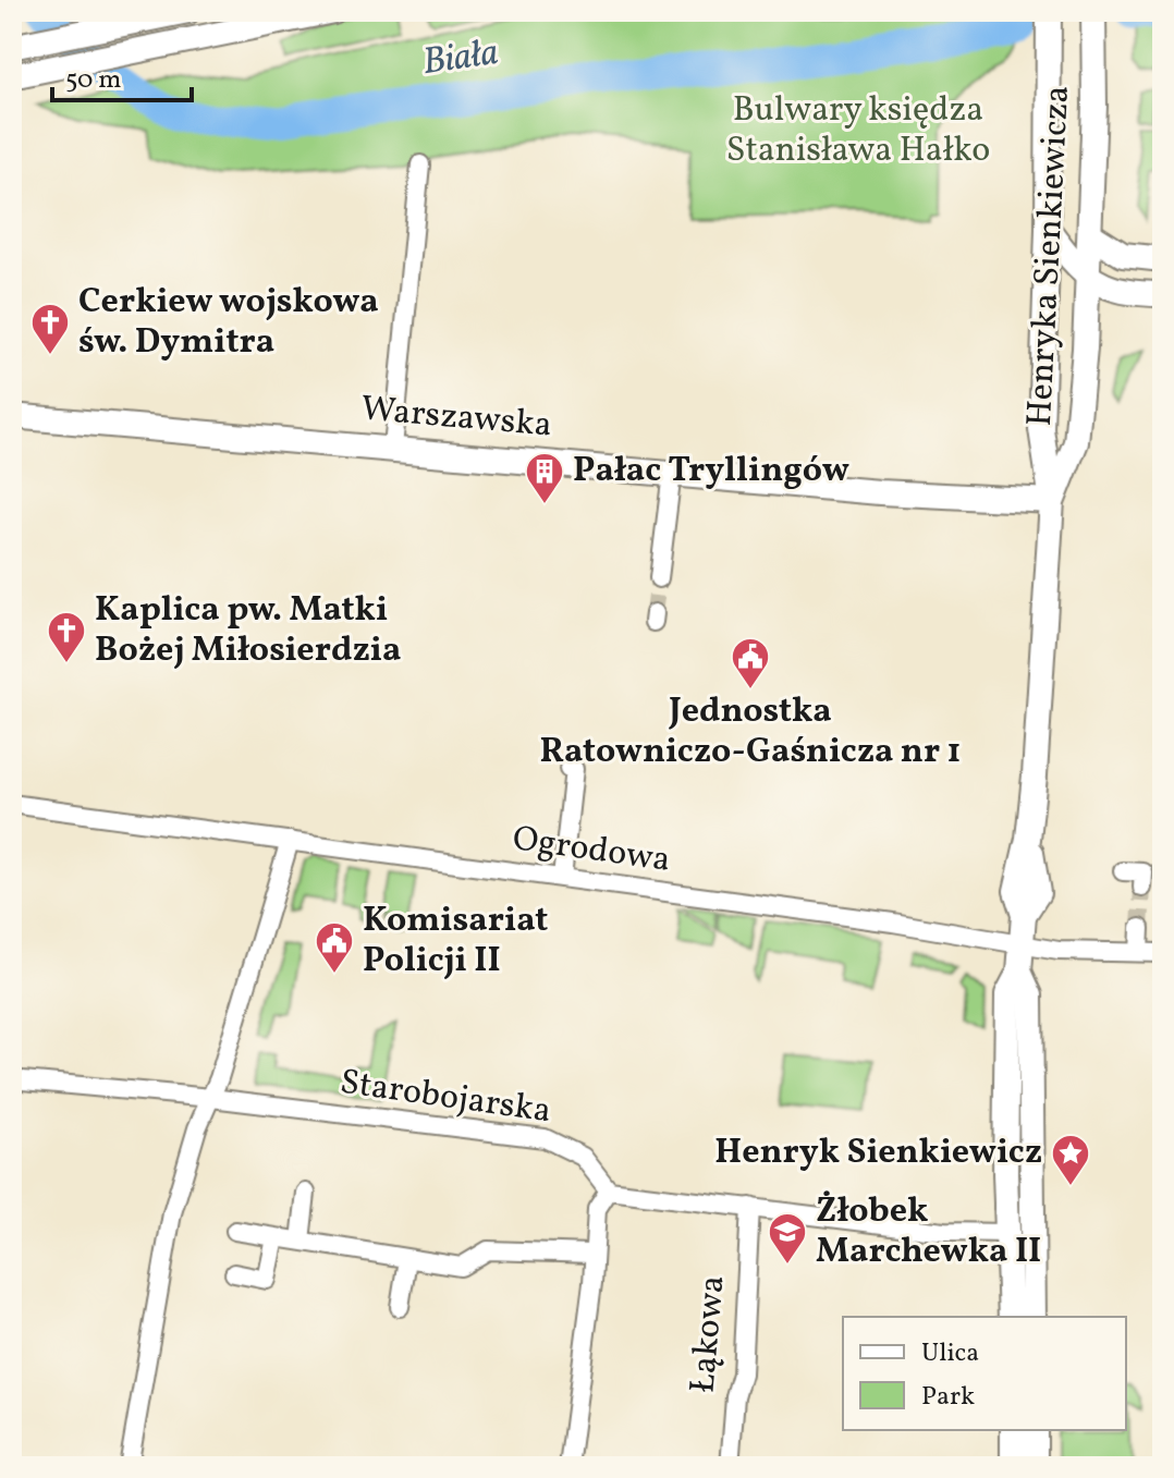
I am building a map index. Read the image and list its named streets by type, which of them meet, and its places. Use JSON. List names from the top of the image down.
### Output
{
  "streets": {
    "main road": ["Henryka Sienkiewicza", "Warszawska"],
    "street": ["Ogrodowa", "Starobojarska", "Łąkowa"]
  },
  "crossings": [
    ["Henryka Sienkiewicza", "Warszawska"],
    ["Henryka Sienkiewicza", "Ogrodowa"]
  ],
  "water": ["Biała"],
  "parks": ["Bulwary księdza Stanisława Hałko"],
  "places": {
    "church": ["Cerkiew wojskowa św. Dymitra", "Kaplica pw. Matki Bożej Miłosierdzia"],
    "building": ["Pałac Tryllingów"],
    "public building": ["Jednostka Ratowniczo-Gaśnicza nr 1", "Komisariat Policji II"],
    "place": ["Henryk Sienkiewicz"],
    "school or university": ["Żłobek Marchewka II"]
  },
  "legend": ["Ulica", "Park"],
  "scale_bar": "50 m"
}
